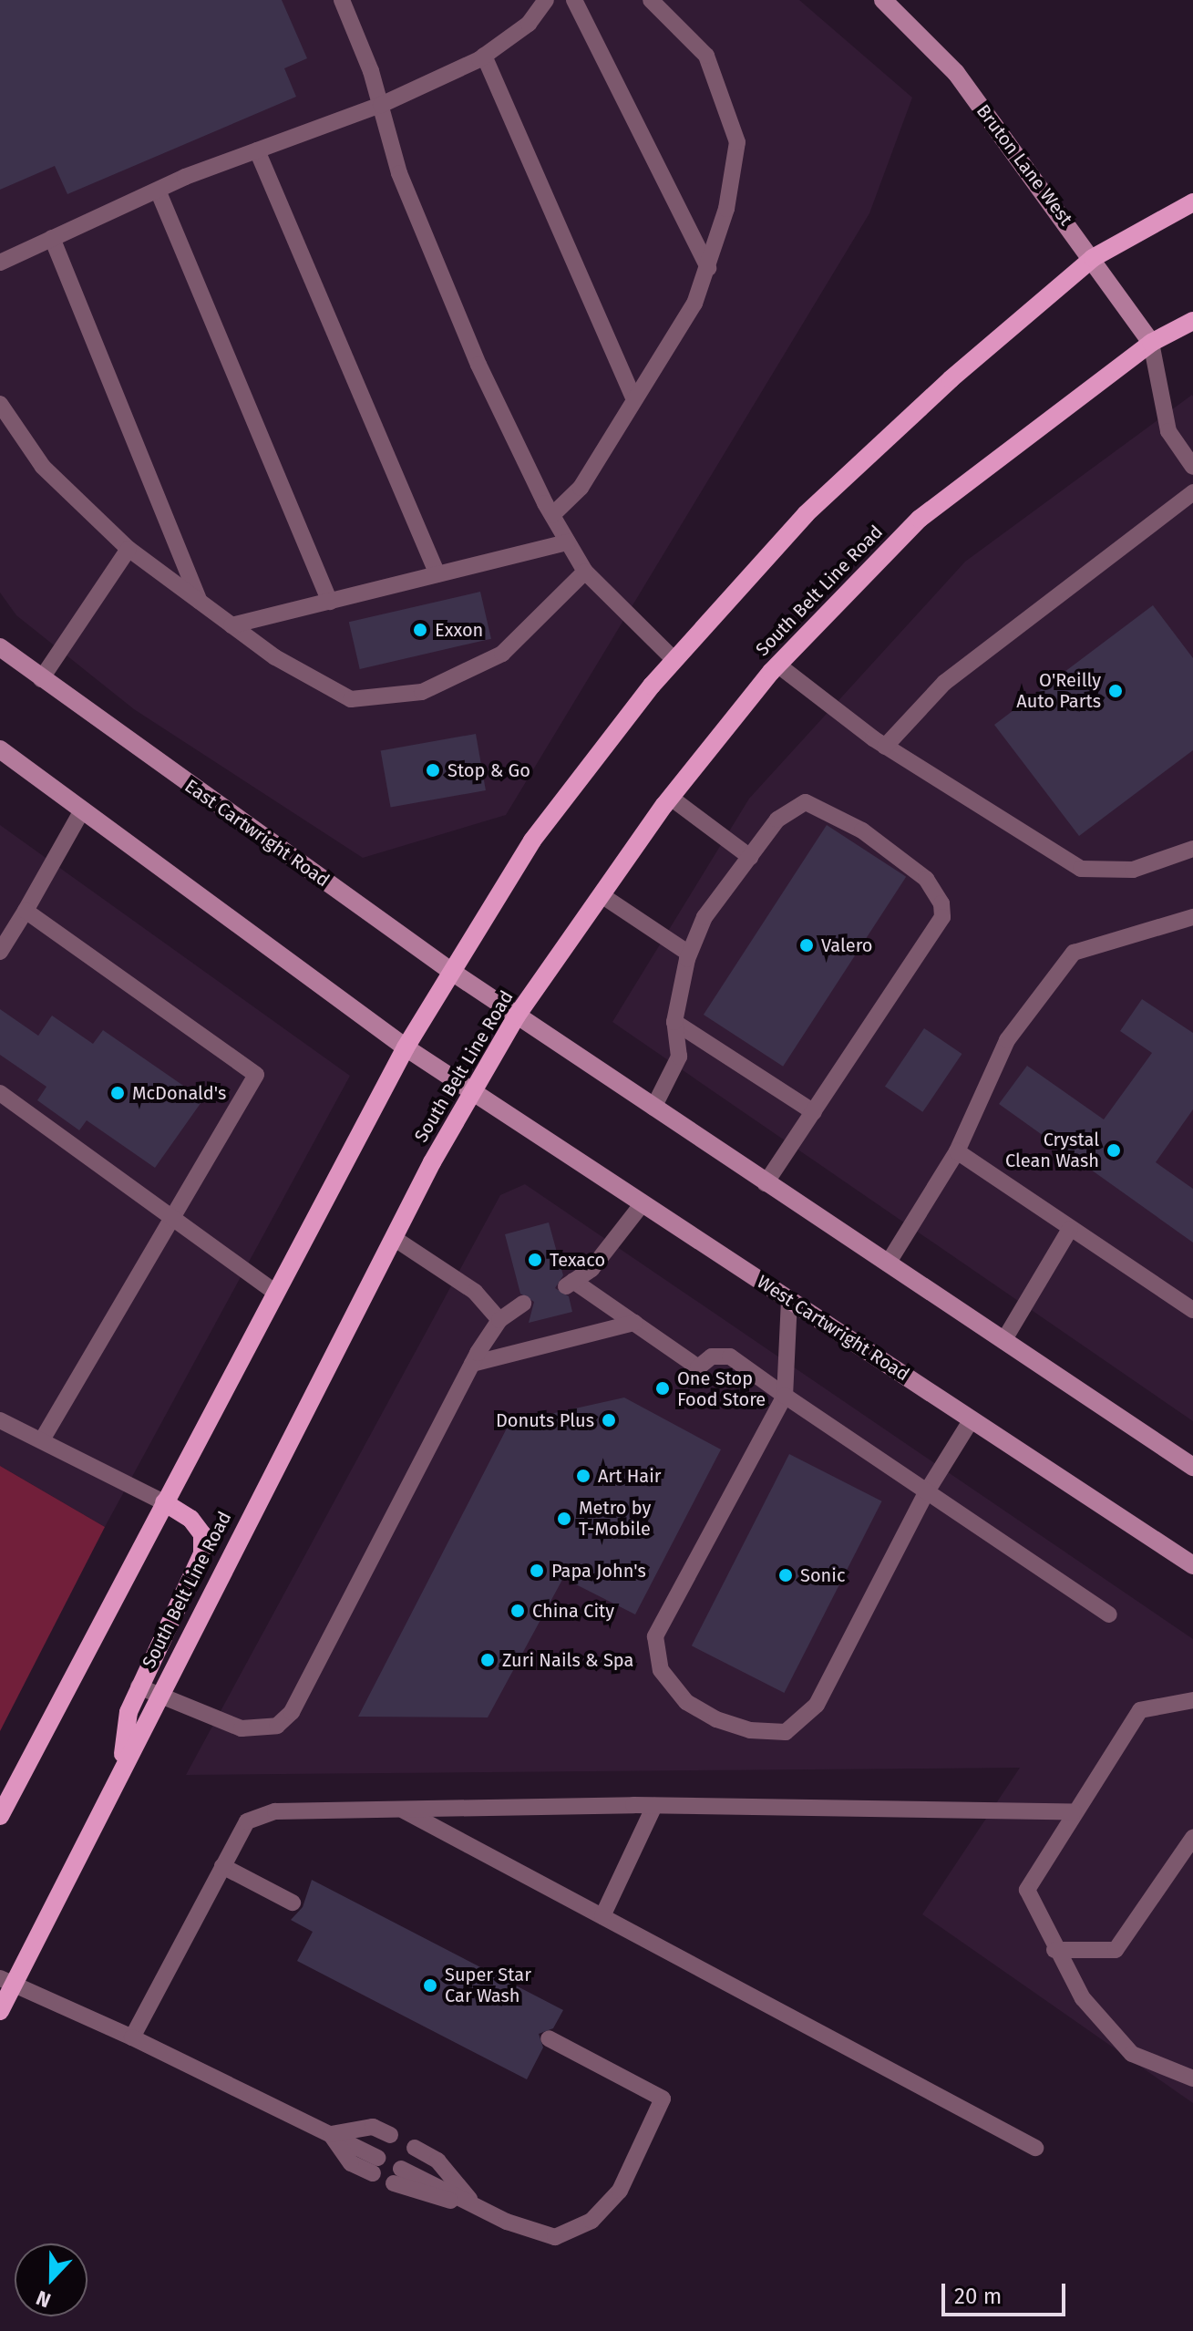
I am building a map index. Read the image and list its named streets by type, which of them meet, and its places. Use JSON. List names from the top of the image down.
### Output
{
  "streets": {
    "main road": [
      "Bruton Lane West",
      "South Belt Line Road",
      "East Cartwright Road",
      "West Cartwright Road"
    ]
  },
  "crossings": [
    ["Bruton Lane West", "South Belt Line Road"],
    ["South Belt Line Road", "East Cartwright Road"],
    ["South Belt Line Road", "West Cartwright Road"]
  ],
  "places": [
    "Exxon",
    "O'Reilly Auto Parts",
    "Stop & Go",
    "Valero",
    "McDonald's",
    "Crystal Clean Wash",
    "Texaco",
    "One Stop Food Store",
    "Donuts Plus",
    "Art Hair",
    "Metro by T-Mobile",
    "Papa John's",
    "Sonic",
    "China City",
    "Zuri Nails & Spa",
    "Super Star Car Wash"
  ],
  "scale_bar": "20 m",
  "north": "bottom"
}
